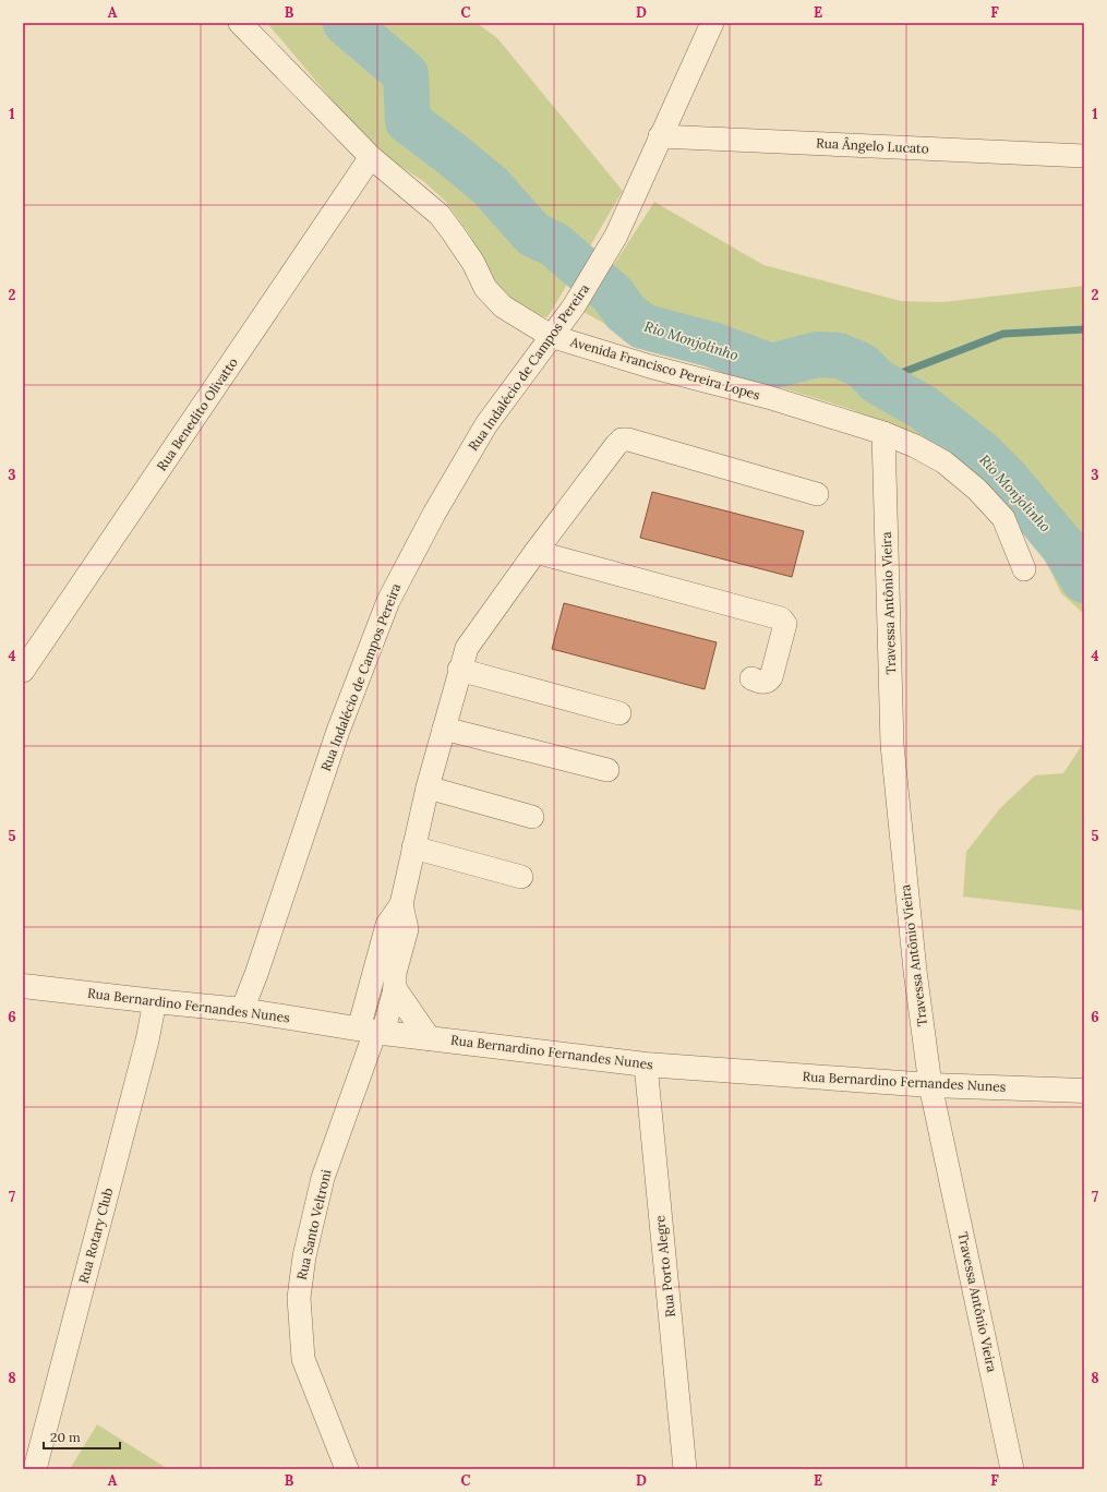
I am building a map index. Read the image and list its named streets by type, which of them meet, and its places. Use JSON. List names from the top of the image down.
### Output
{
  "streets": {
    "street": [
      "Rua Ângelo Lucato",
      "Rua Indalécio de Campos Pereira",
      "Avenida Francisco Pereira Lopes",
      "Rua Benedito Olivatto",
      "Travessa Antônio Vieira",
      "Rua Bernardino Fernandes Nunes",
      "Rua Santo Veltroni",
      "Rua Rotary Club",
      "Rua Porto Alegre"
    ]
  },
  "crossings": [
    ["Rua Ângelo Lucato", "Rua Indalécio de Campos Pereira"],
    ["Rua Indalécio de Campos Pereira", "Avenida Francisco Pereira Lopes"],
    ["Rua Indalécio de Campos Pereira", "Rua Bernardino Fernandes Nunes"],
    ["Avenida Francisco Pereira Lopes", "Rua Benedito Olivatto"],
    ["Avenida Francisco Pereira Lopes", "Travessa Antônio Vieira"],
    ["Travessa Antônio Vieira", "Rua Bernardino Fernandes Nunes"],
    ["Rua Bernardino Fernandes Nunes", "Rua Santo Veltroni"],
    ["Rua Bernardino Fernandes Nunes", "Rua Rotary Club"],
    ["Rua Bernardino Fernandes Nunes", "Rua Porto Alegre"]
  ],
  "water": ["Rio Monjolinho"],
  "scale_bar": "20 m",
  "grid": {
    "columns": [
      "A",
      "B",
      "C",
      "D",
      "E",
      "F"
    ],
    "rows": [
      "1",
      "2",
      "3",
      "4",
      "5",
      "6",
      "7",
      "8"
    ]
  }
}
